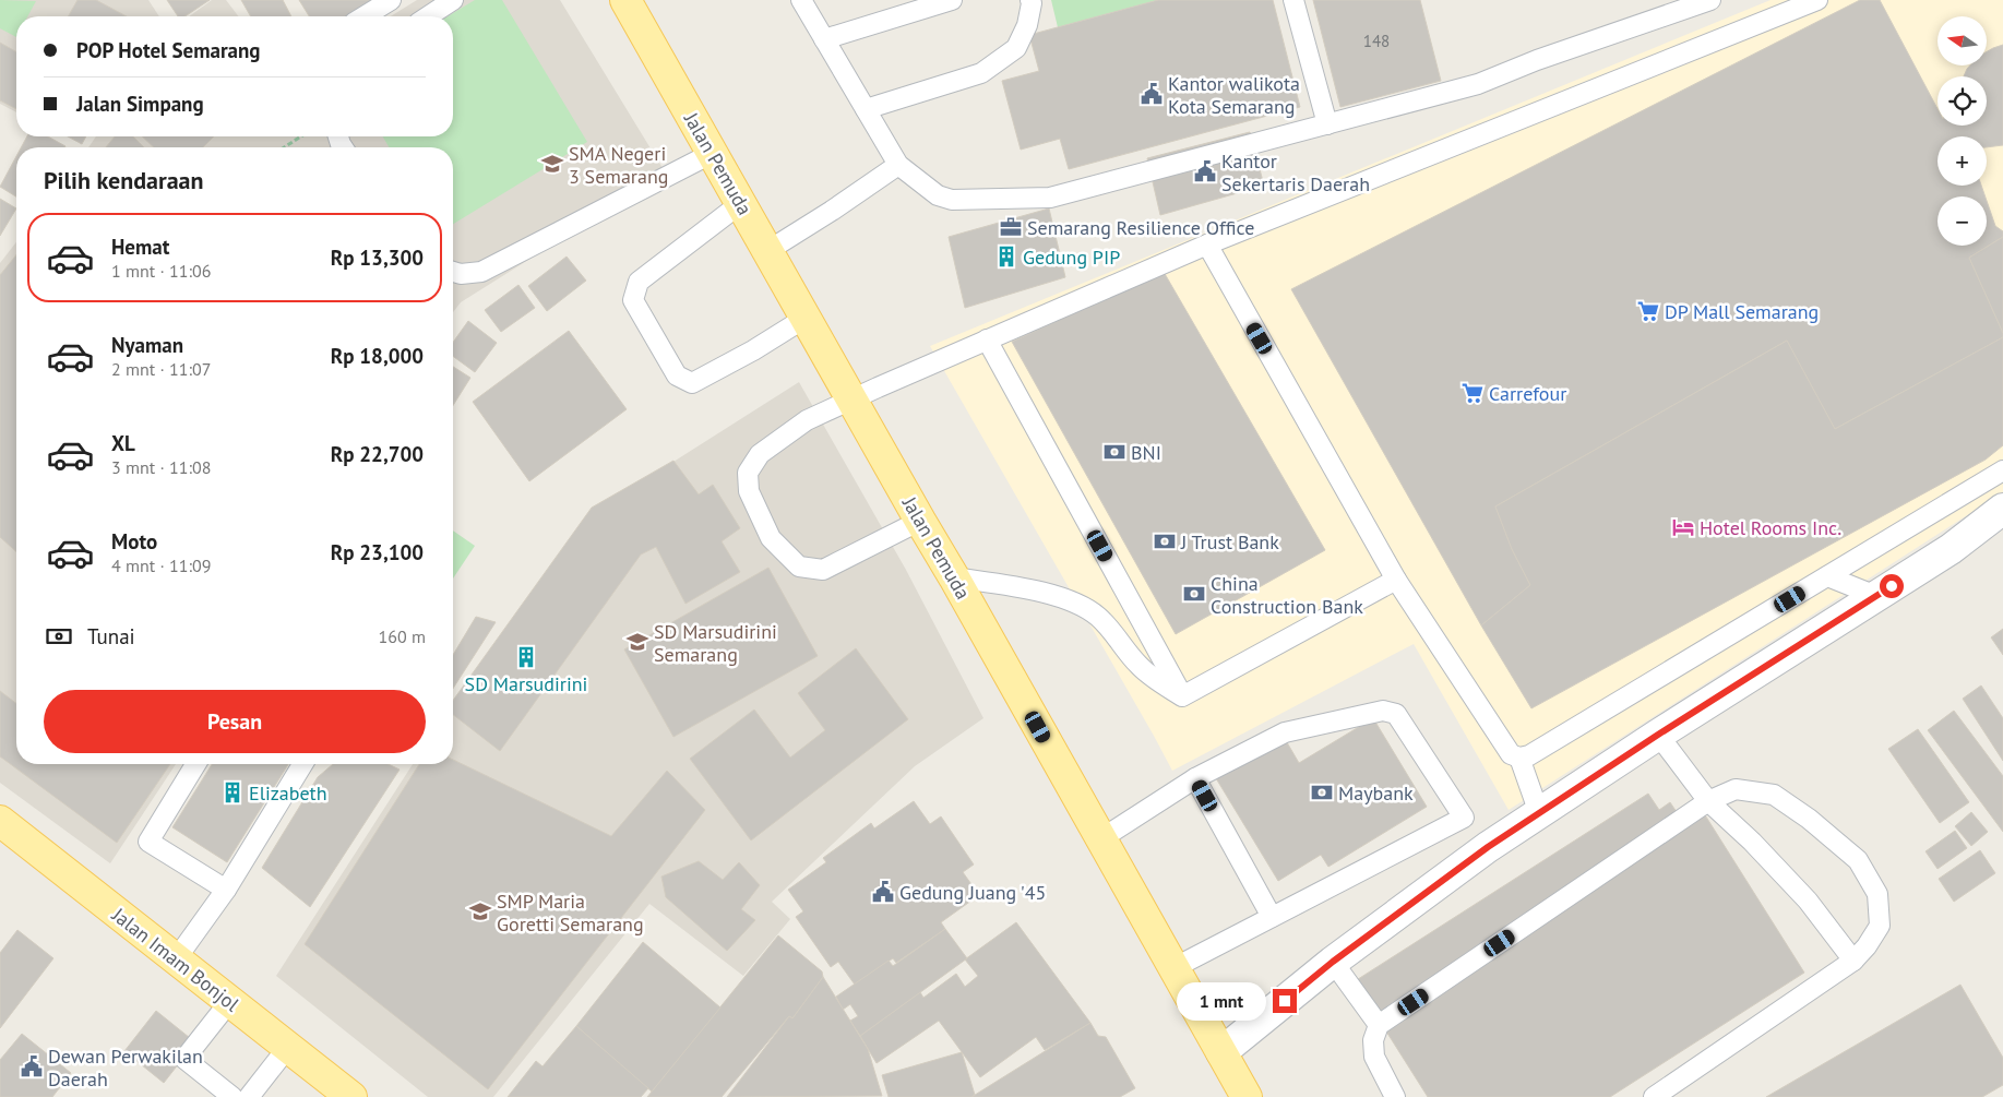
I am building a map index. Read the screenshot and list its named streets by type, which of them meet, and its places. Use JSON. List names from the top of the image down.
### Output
{
  "streets": {
    "main road": ["Jalan Pemuda", "Jalan Imam Bonjol"]
  },
  "places": {
    "public building": [
      "Kantor walikota Kota Semarang",
      "Kantor Sekertaris Daerah",
      "Gedung Juang '45",
      "Dewan Perwakilan Daerah"
    ],
    "school or university": ["SMA Negeri 3 Semarang", "SD Marsudirini Semarang", "SMP Maria Goretti Semarang"],
    "office": ["Semarang Resilience Office"],
    "building": ["Gedung PIP", "SD Marsudirini", "Elizabeth"],
    "supermarket": ["DP Mall Semarang", "Carrefour"],
    "bank": [
      "BNI",
      "J Trust Bank",
      "China Construction Bank",
      "Maybank"
    ],
    "hotel": ["Hotel Rooms Inc."]
  },
  "house_numbers": ["148"],
  "north": "left",
  "page": {
    "map_buttons": ["+", "−"],
    "banner": ["POP Hotel Semarang", "Jalan Simpang"],
    "heading": "Pilih kendaraan",
    "list": [
      {
        "name": "Hemat",
        "note": "1 mnt · 11:06",
        "value": "Rp 13,300"
      },
      {
        "name": "Nyaman",
        "note": "2 mnt · 11:07",
        "value": "Rp 18,000"
      },
      {
        "name": "XL",
        "note": "3 mnt · 11:08",
        "value": "Rp 22,700"
      },
      {
        "name": "Moto",
        "note": "4 mnt · 11:09",
        "value": "Rp 23,100"
      }
    ],
    "pay": ["Tunai", "160 m"],
    "buttons": "Pesan",
    "bubble": "1 mnt"
  }
}
